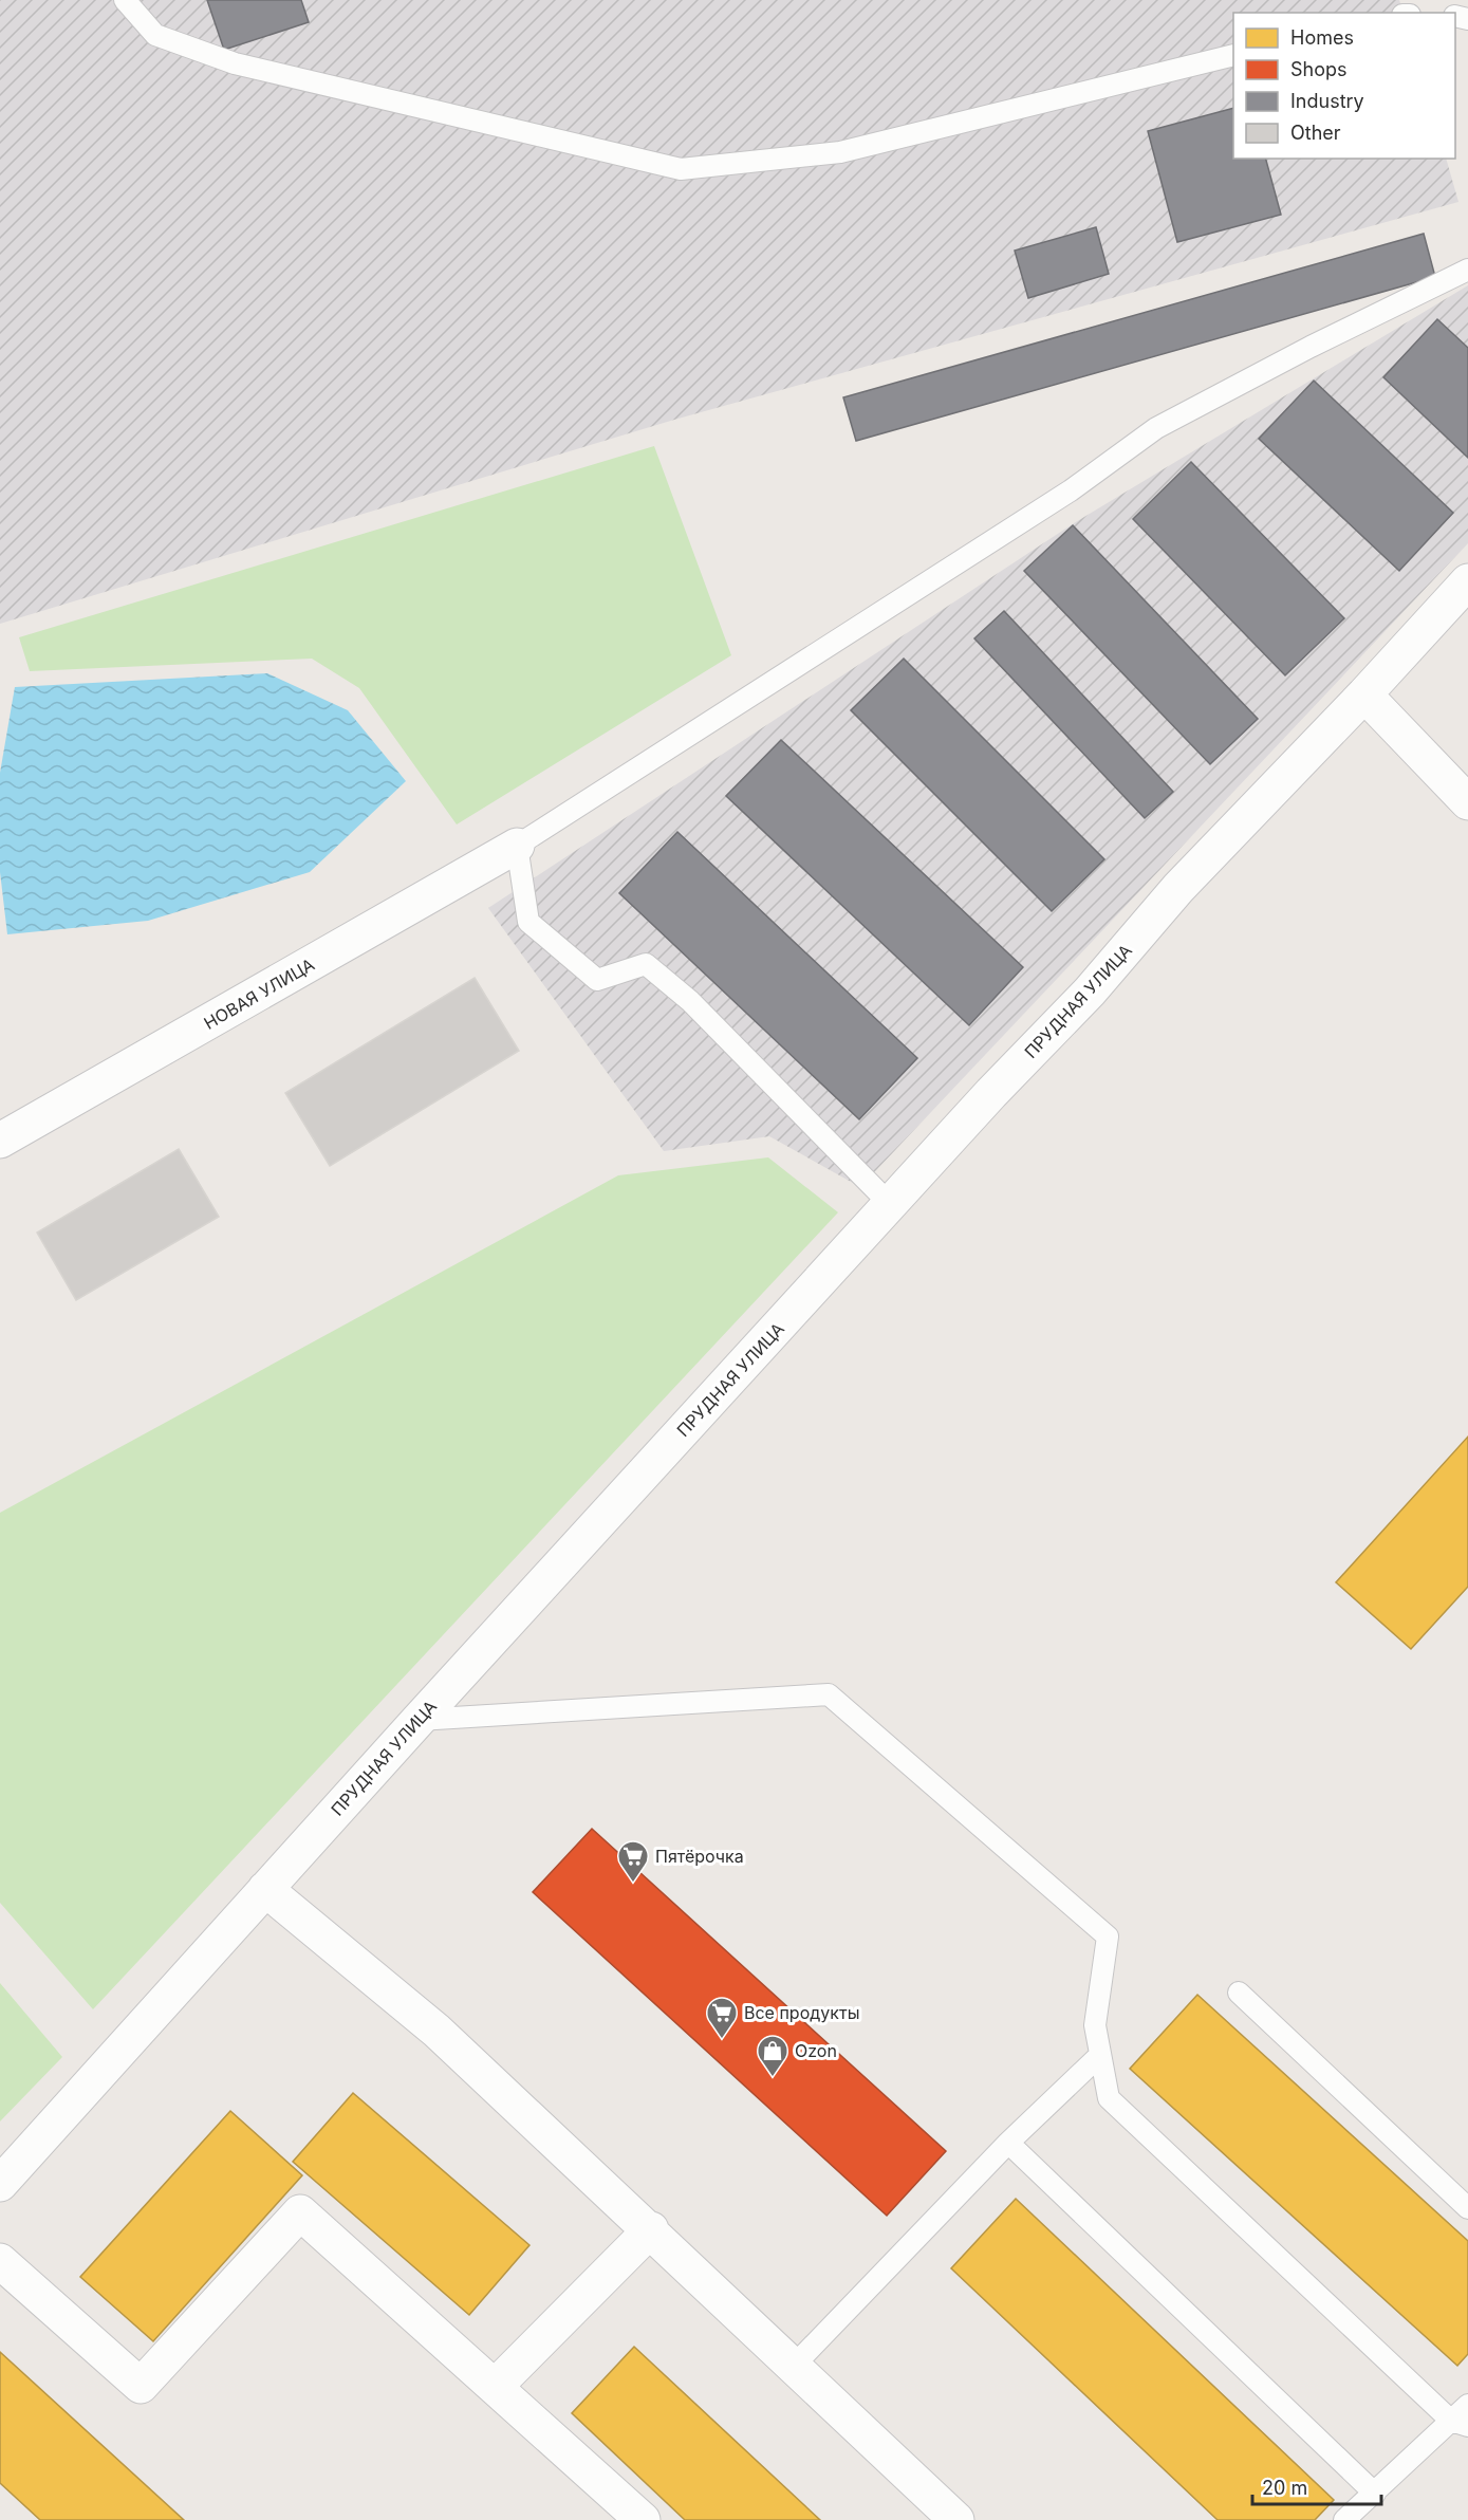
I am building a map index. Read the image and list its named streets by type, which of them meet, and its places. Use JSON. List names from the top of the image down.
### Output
{
  "streets": {
    "street": ["НОВАЯ УЛИЦА", "ПРУДНАЯ УЛИЦА"]
  },
  "places": {
    "supermarket": ["Пятёрочка", "Все продукты"],
    "shop": ["Ozon"]
  },
  "legend": [
    "Homes",
    "Shops",
    "Industry",
    "Other"
  ],
  "scale_bar": "20 m"
}
